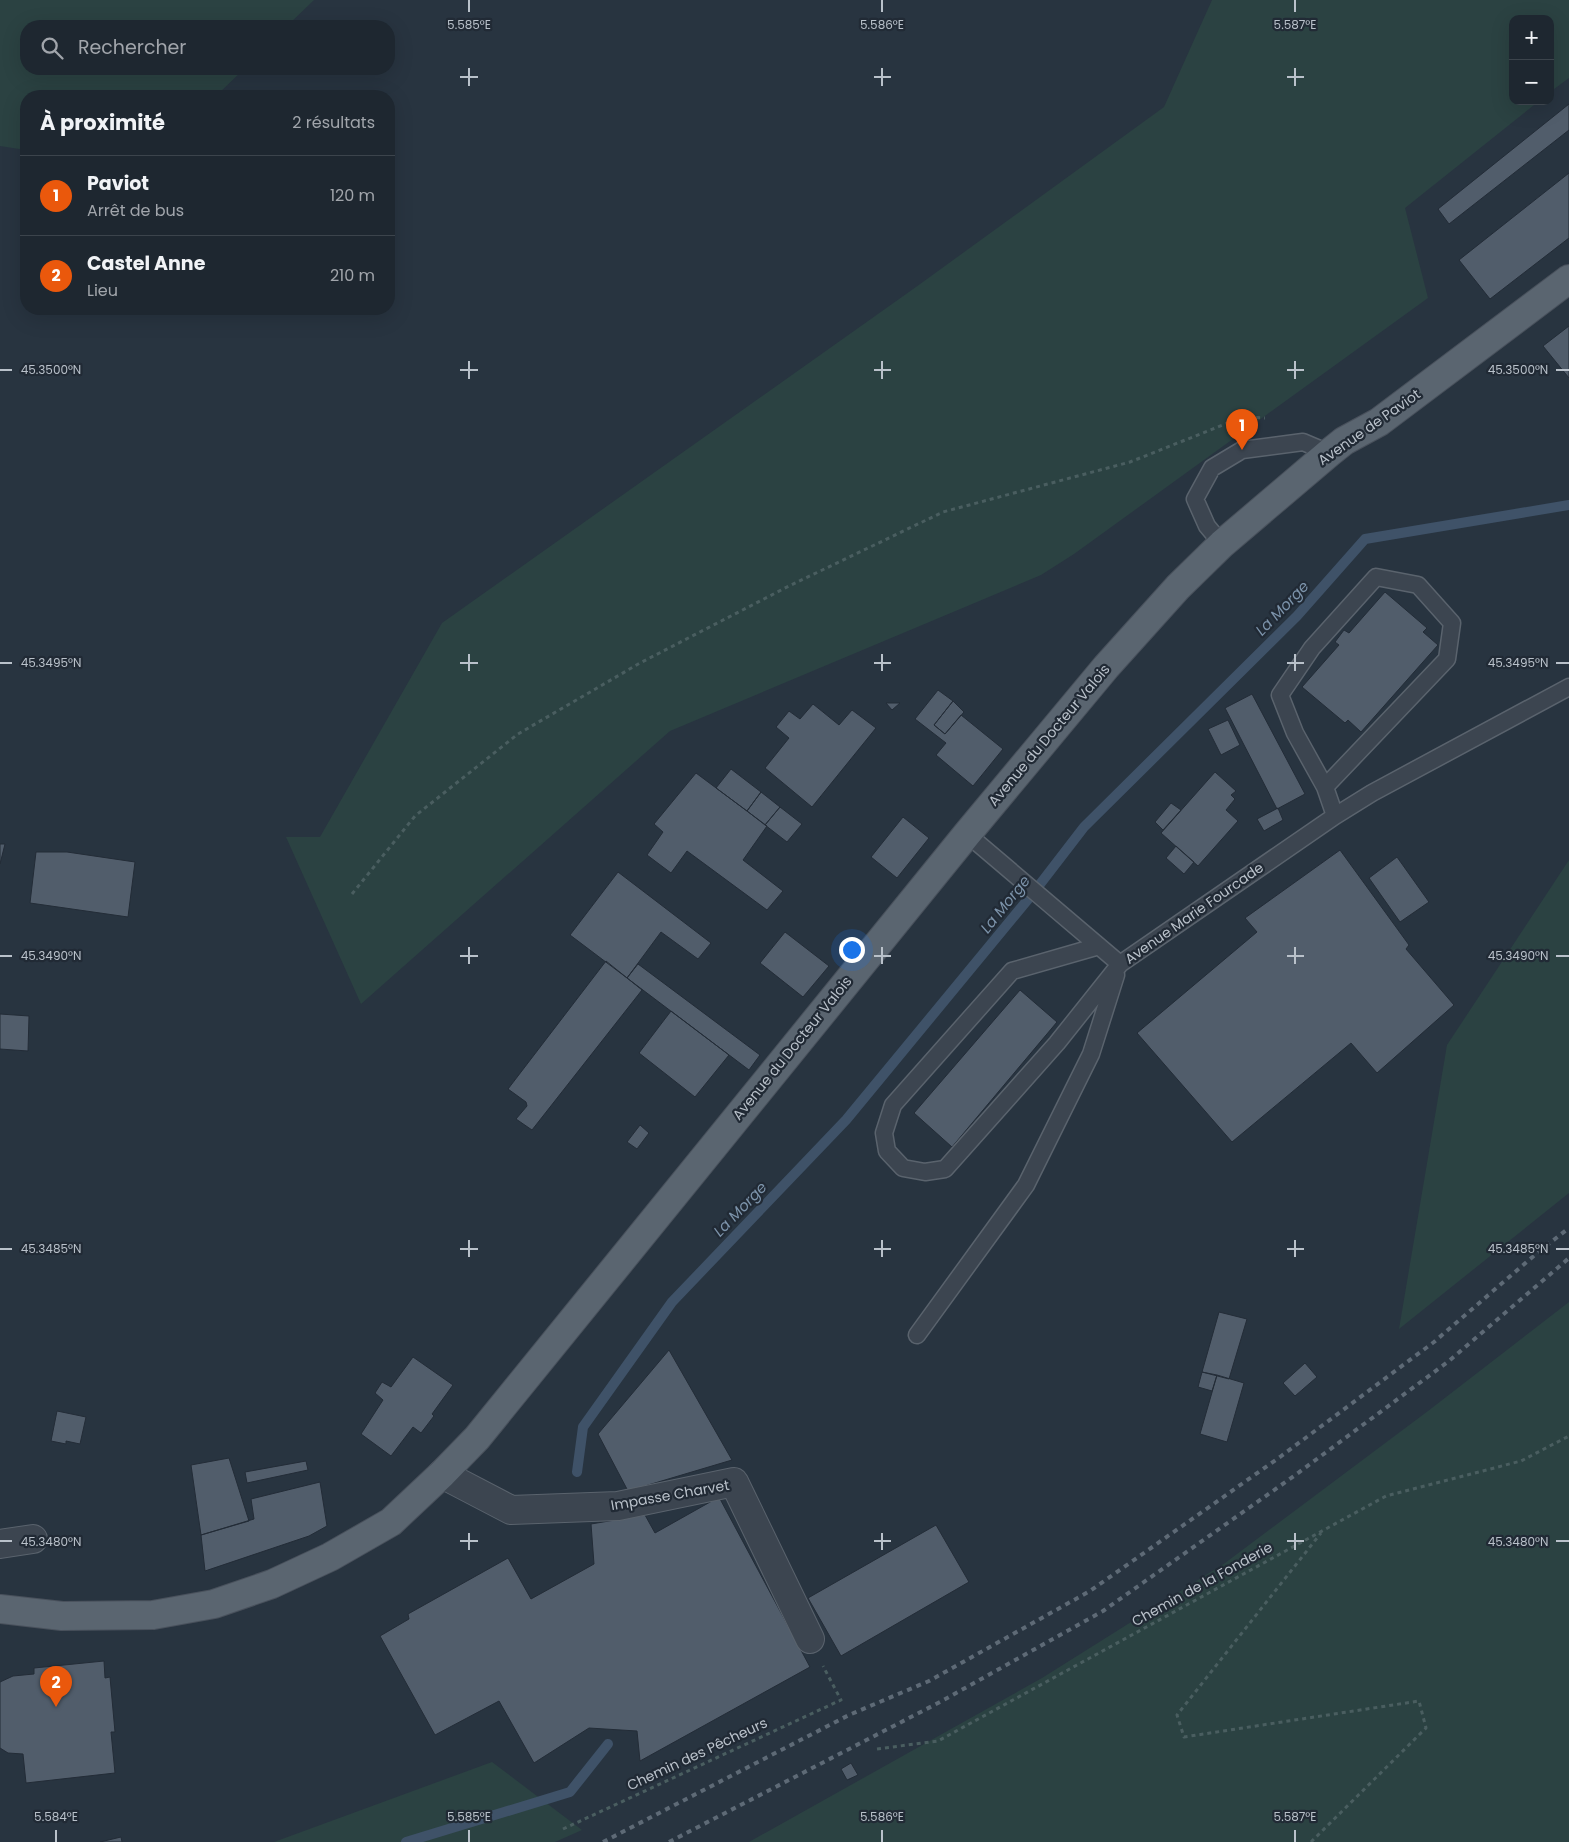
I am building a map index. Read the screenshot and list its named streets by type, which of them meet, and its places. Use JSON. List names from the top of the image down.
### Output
{
  "streets": {
    "main road": ["Avenue de Paviot", "Avenue du Docteur Valois"],
    "street": ["Impasse Charvet"],
    "lane": ["Avenue Marie Fourcade"],
    "path": ["Chemin de la Fonderie", "Chemin des Pêcheurs"]
  },
  "crossings": [
    ["Avenue de Paviot", "Avenue du Docteur Valois"],
    ["Avenue du Docteur Valois", "Avenue Marie Fourcade"],
    ["Avenue du Docteur Valois", "Impasse Charvet"],
    ["Impasse Charvet", "Chemin des Pêcheurs"]
  ],
  "water": ["La Morge"],
  "page": {
    "map_buttons": ["+", "−"],
    "search": "Rechercher",
    "heading": ["À proximité", "2 résultats"],
    "list": [
      {
        "mark": "1",
        "name": "Paviot",
        "note": "Arrêt de bus",
        "value": "120 m"
      },
      {
        "mark": "2",
        "name": "Castel Anne",
        "note": "Lieu",
        "value": "210 m"
      }
    ],
    "pins": ["1", "2"]
  },
  "coordinates": [
    "5.585°E",
    "5.586°E",
    "5.587°E",
    "45.3500°N",
    "45.3495°N",
    "45.3490°N",
    "45.3485°N",
    "45.3480°N",
    "5.584°E"
  ]
}
